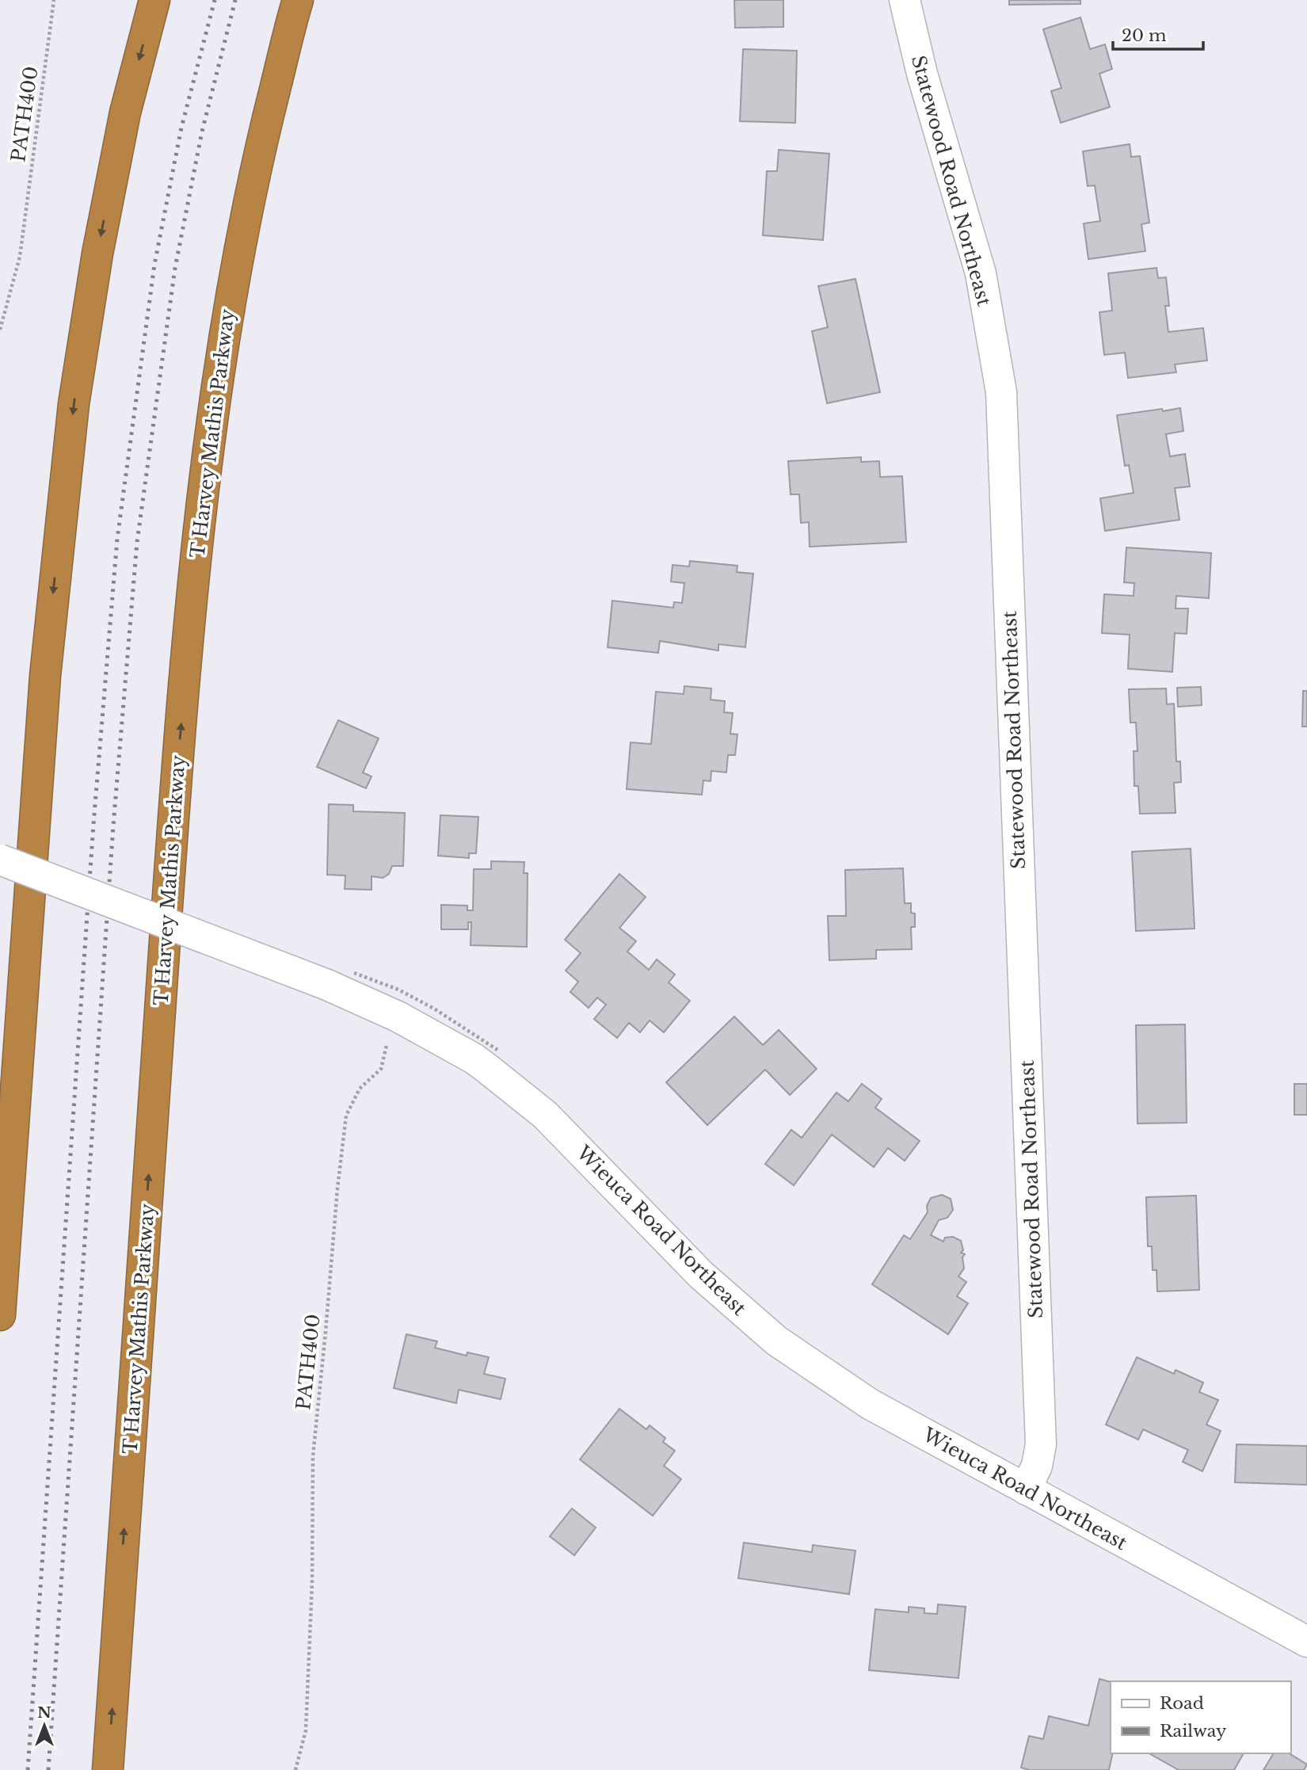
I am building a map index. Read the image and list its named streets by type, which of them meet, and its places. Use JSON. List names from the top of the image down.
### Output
{
  "streets": {
    "highway": ["T Harvey Mathis Parkway"],
    "street": ["Statewood Road Northeast", "Wieuca Road Northeast"],
    "path": ["PATH400"]
  },
  "crossings": [
    ["Statewood Road Northeast", "Wieuca Road Northeast"]
  ],
  "legend": ["Road", "Railway"],
  "scale_bar": "20 m",
  "north": "top"
}
